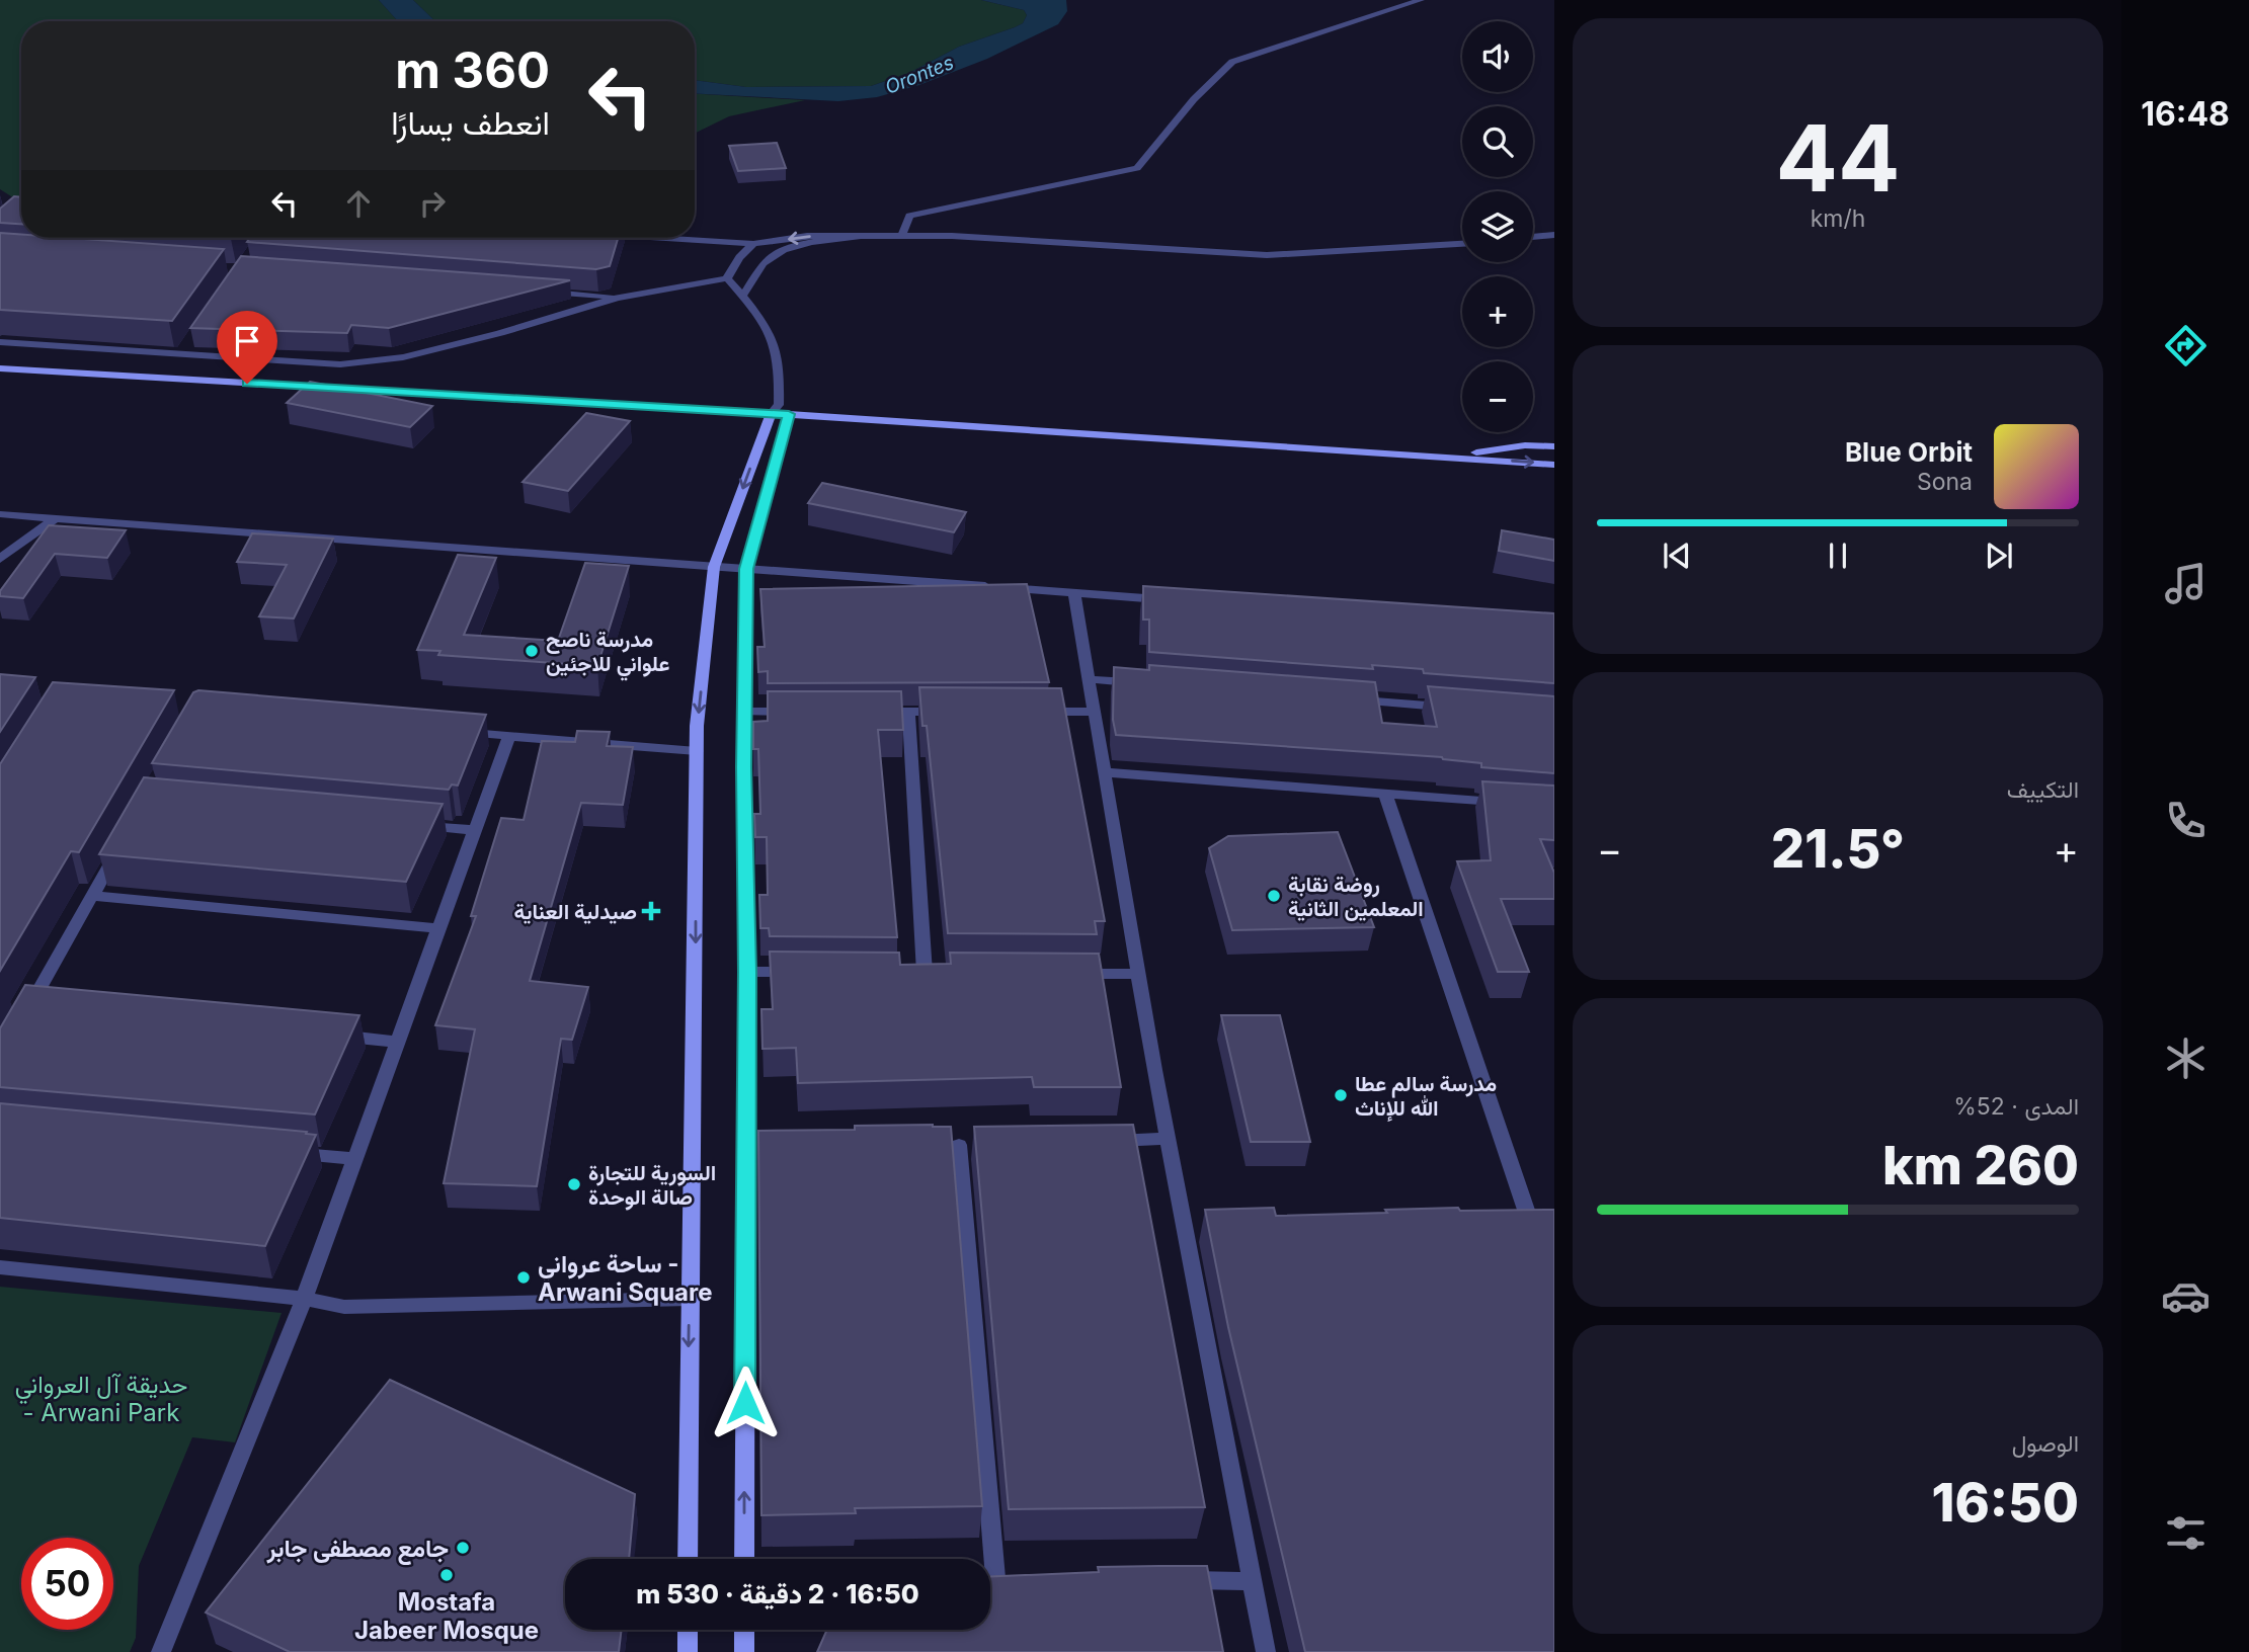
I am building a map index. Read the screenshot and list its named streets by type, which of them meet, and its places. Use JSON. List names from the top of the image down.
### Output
{
  "water": ["Orontes"],
  "parks": ["حديقة آل العرواني - Arwani Park"],
  "places": {
    "other": [
      "مدرسة ناصح علواني للاجئين",
      "روضة نقابة المعلمين الثانية",
      "مدرسة سالم عطا الله للإناث",
      "السورية للتجارة صالة الوحدة",
      "ساحة عرواني - Arwani Square",
      "جامع مصطفى جابر",
      "Mostafa Jabeer Mosque"
    ],
    "health": ["صيدلية العناية"]
  },
  "page": {
    "tabs": "16:48",
    "tile": [
      ["44", "km/h"],
      "التكييف",
      ["المدى · 52%", "260 km"],
      ["الوصول", "16:50"]
    ],
    "map_buttons": ["+", "−"],
    "turn": ["360 m", "انعطف يسارًا"],
    "song": ["Blue Orbit", "Sona"],
    "heat": ["−", "21.5°", "+"],
    "limit": "50",
    "trip": "16:50 · 2 دقيقة · 530 m"
  }
}
